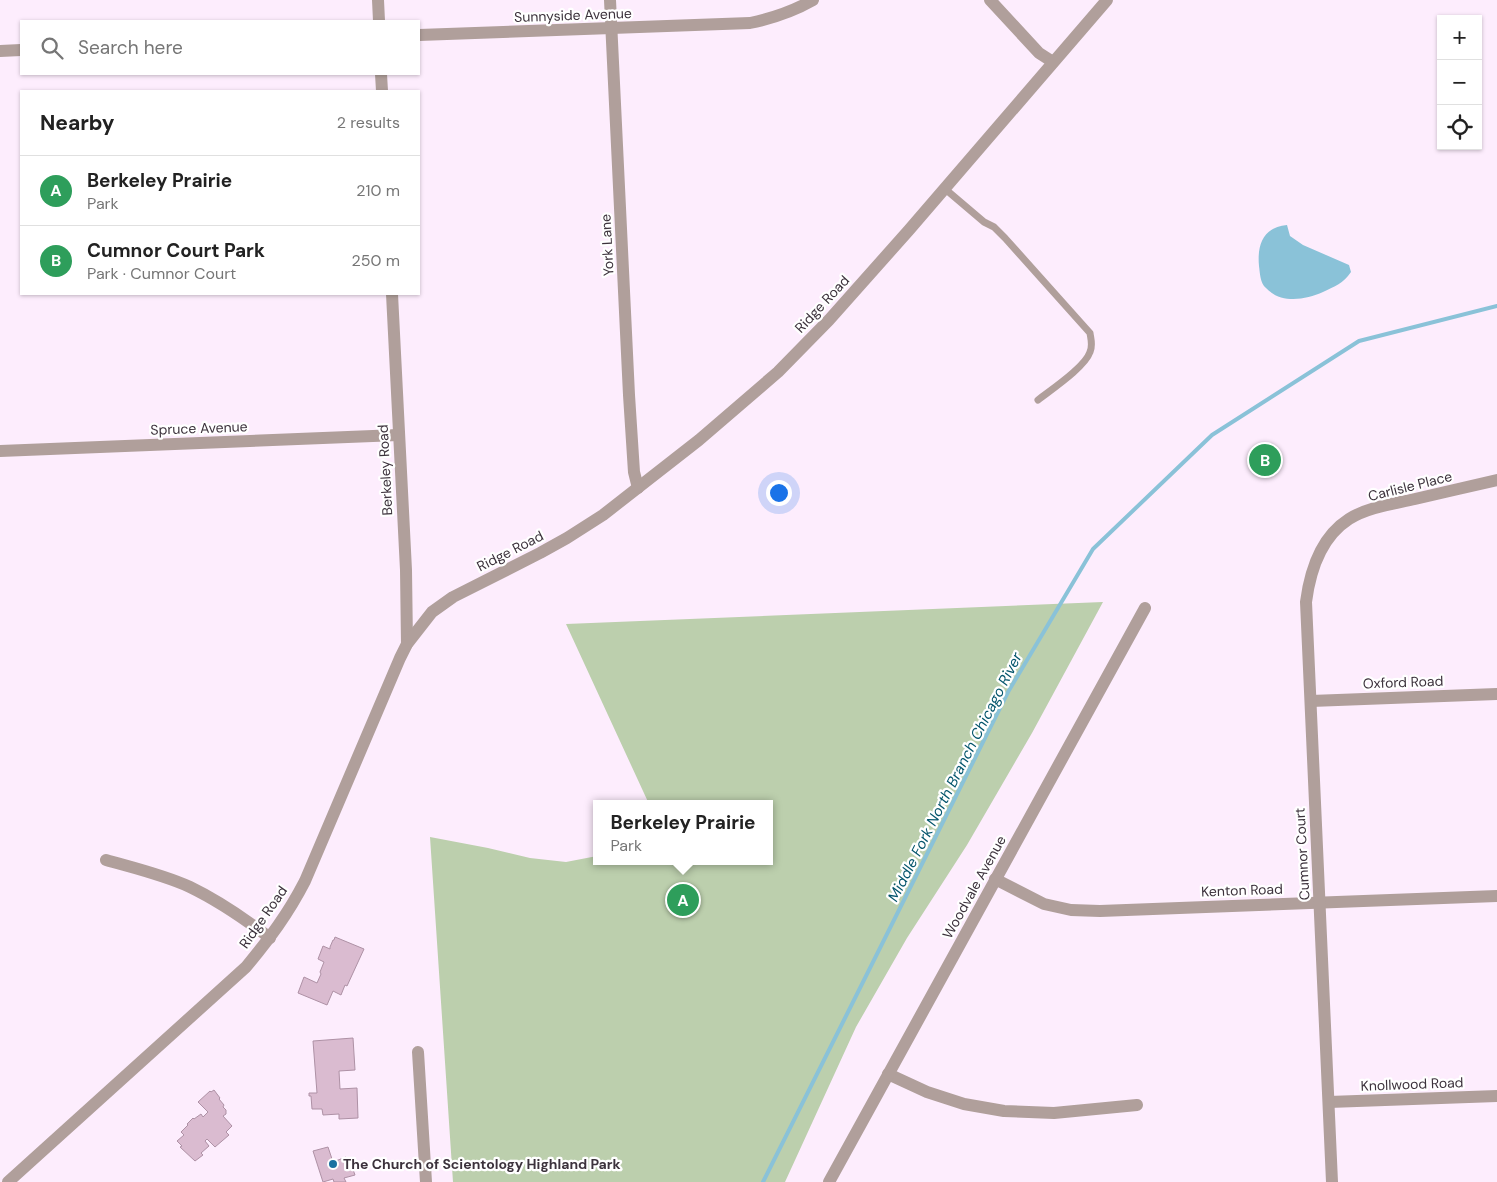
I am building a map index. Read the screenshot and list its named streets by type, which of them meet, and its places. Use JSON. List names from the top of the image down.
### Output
{
  "streets": {
    "street": [
      "Sunnyside Avenue",
      "York Lane",
      "Ridge Road",
      "Spruce Avenue",
      "Berkeley Road",
      "Carlisle Place",
      "Oxford Road",
      "Cumnor Court",
      "Woodvale Avenue",
      "Kenton Road",
      "Knollwood Road"
    ]
  },
  "crossings": [
    ["Sunnyside Avenue", "York Lane"],
    ["York Lane", "Ridge Road"],
    ["Ridge Road", "Berkeley Road"],
    ["Spruce Avenue", "Berkeley Road"],
    ["Carlisle Place", "Cumnor Court"],
    ["Oxford Road", "Cumnor Court"],
    ["Cumnor Court", "Kenton Road"],
    ["Cumnor Court", "Knollwood Road"],
    ["Woodvale Avenue", "Kenton Road"]
  ],
  "water": ["Middle Fork North Branch Chicago River"],
  "places": ["The Church of Scientology Highland Park"],
  "page": {
    "map_buttons": ["+", "−"],
    "search": "Search here",
    "heading": ["Nearby", "2 results"],
    "list": [
      {
        "mark": "A",
        "name": "Berkeley Prairie",
        "note": "Park",
        "value": "210 m"
      },
      {
        "mark": "B",
        "name": "Cumnor Court Park",
        "note": "Park · Cumnor Court",
        "value": "250 m"
      }
    ],
    "pins": ["B", "A"],
    "popup": ["Berkeley Prairie", "Park"]
  }
}
